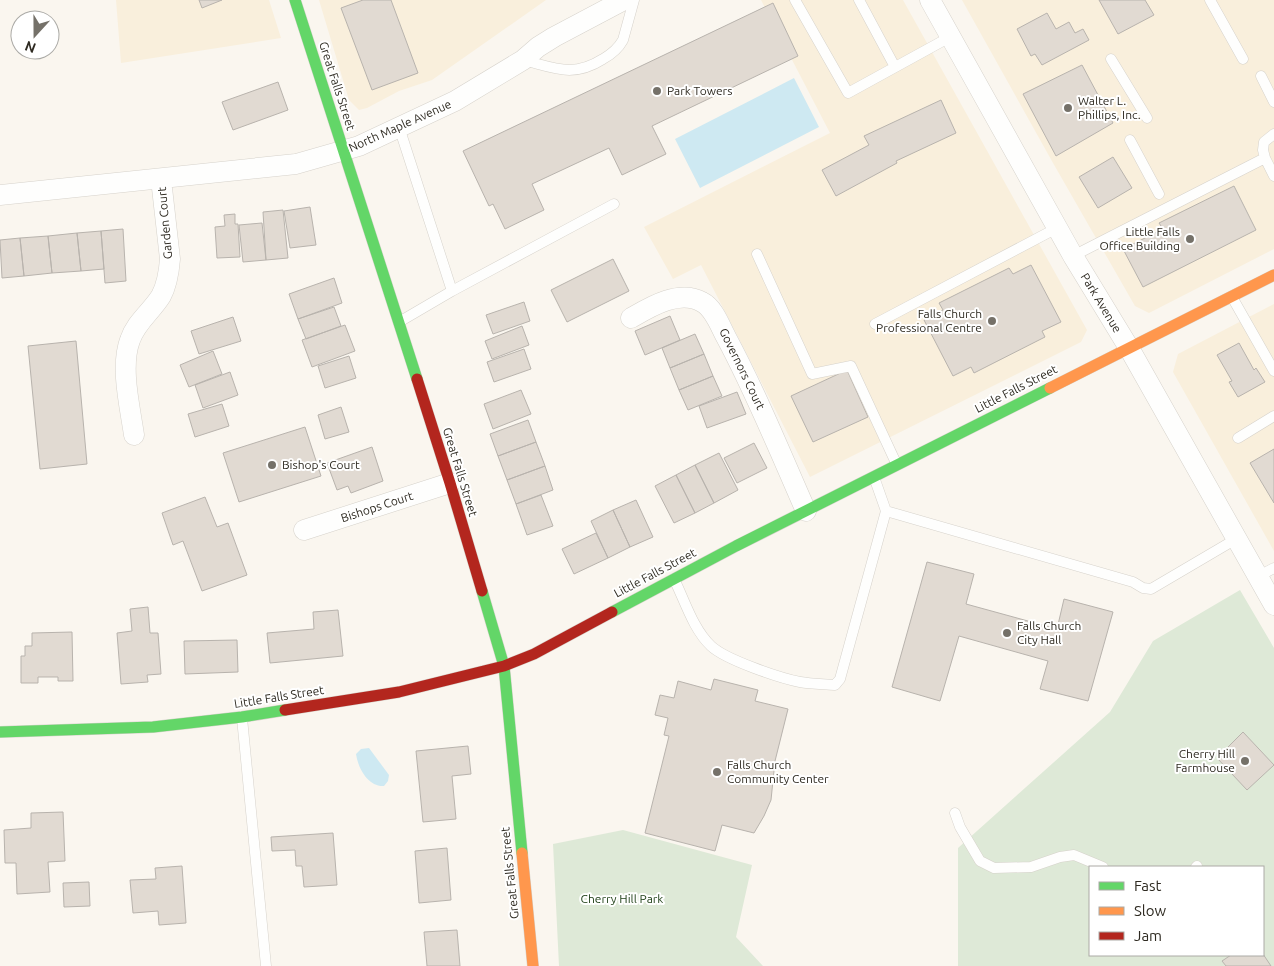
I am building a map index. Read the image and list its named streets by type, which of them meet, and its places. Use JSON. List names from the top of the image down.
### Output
{
  "streets": {
    "street": [
      "Great Falls Street",
      "North Maple Avenue",
      "Garden Court",
      "Park Avenue",
      "Governors Court",
      "Little Falls Street",
      "Bishops Court"
    ]
  },
  "crossings": [
    ["Great Falls Street", "North Maple Avenue"],
    ["Great Falls Street", "Little Falls Street"],
    ["Great Falls Street", "Bishops Court"],
    ["North Maple Avenue", "Garden Court"],
    ["Park Avenue", "Little Falls Street"],
    ["Governors Court", "Little Falls Street"]
  ],
  "parks": ["Cherry Hill Park"],
  "places": [
    "Park Towers",
    "Walter L. Phillips, Inc.",
    "Little Falls Office Building",
    "Falls Church Professional Centre",
    "Bishop's Court",
    "Falls Church City Hall",
    "Cherry Hill Farmhouse",
    "Falls Church Community Center"
  ],
  "legend": ["Fast", "Slow", "Jam"],
  "north": "bottom"
}
